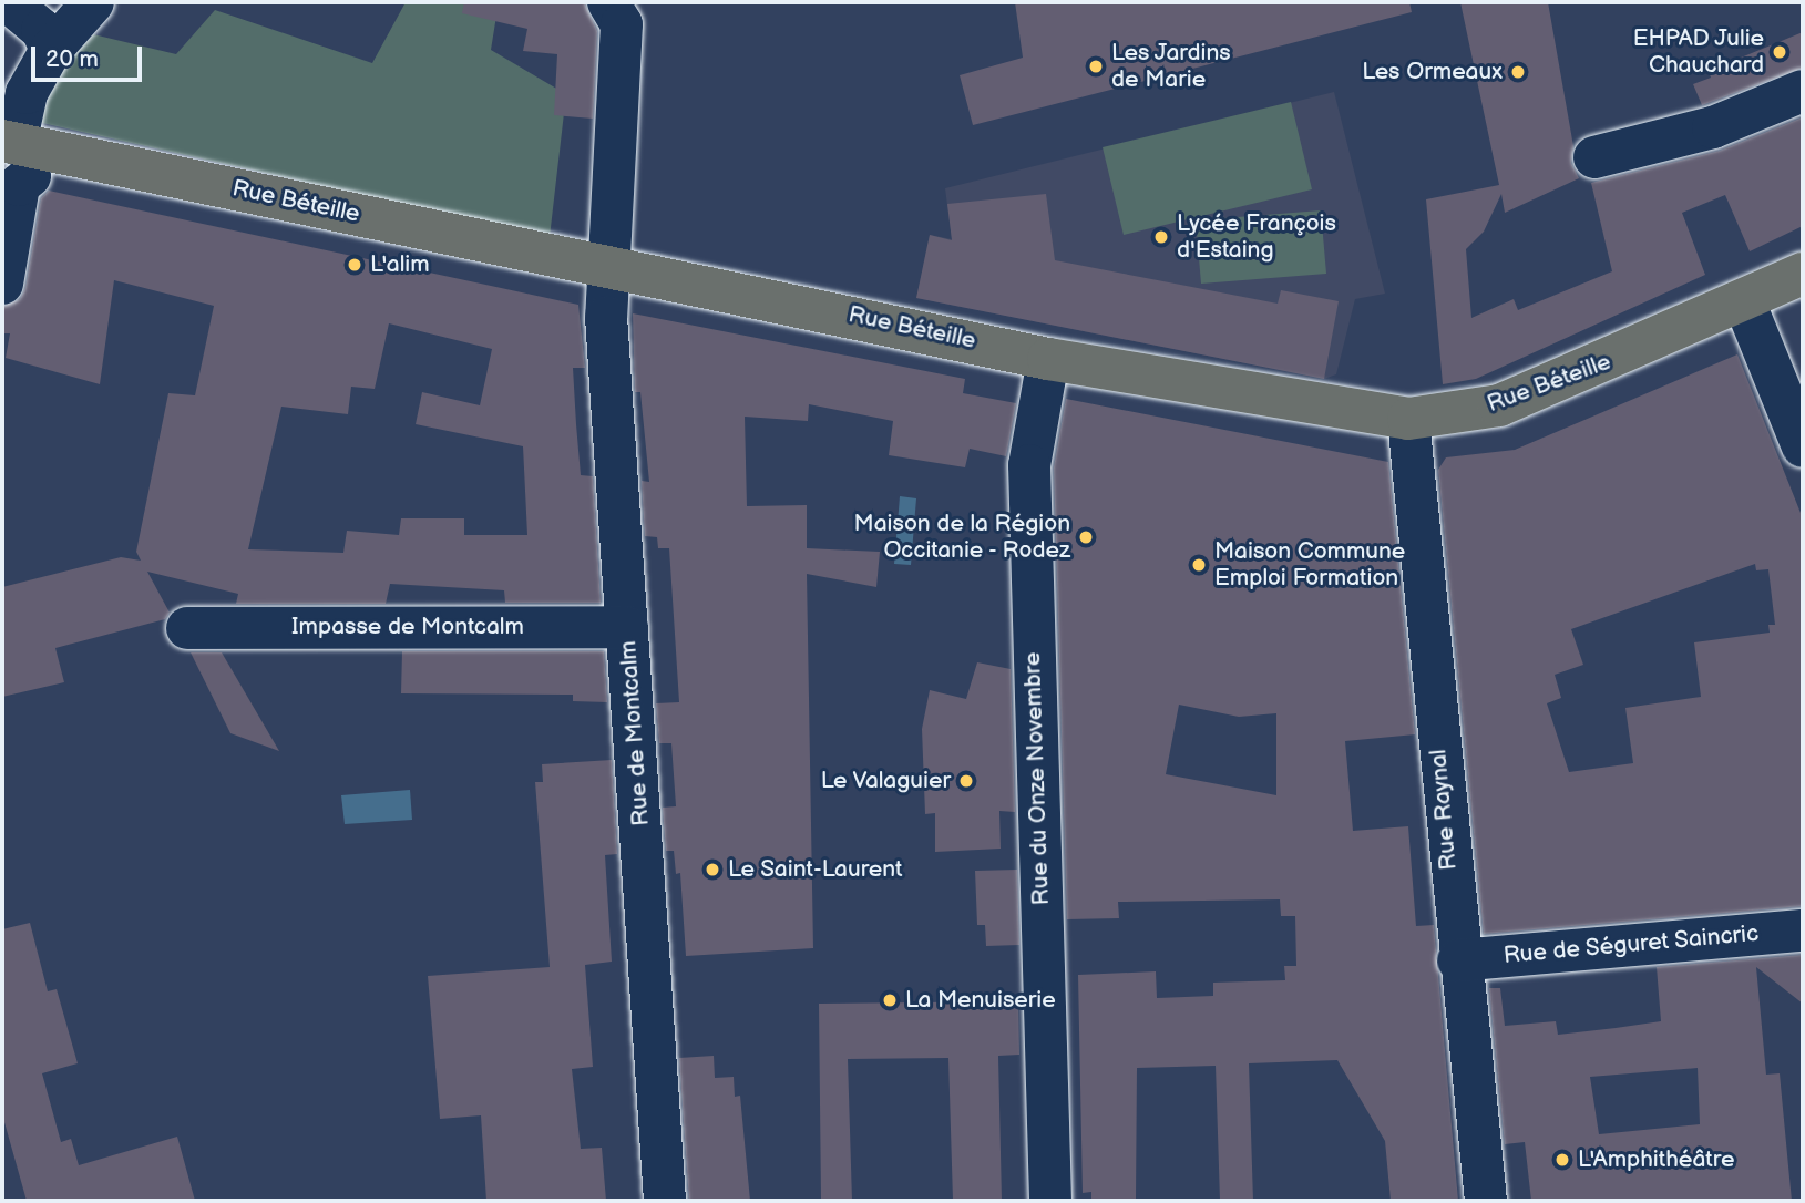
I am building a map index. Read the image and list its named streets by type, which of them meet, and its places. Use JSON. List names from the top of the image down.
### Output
{
  "streets": {
    "main road": ["Rue Béteille"],
    "street": [
      "Impasse de Montcalm",
      "Rue de Montcalm",
      "Rue du Onze Novembre",
      "Rue Raynal",
      "Rue de Séguret Saincric"
    ]
  },
  "crossings": [
    ["Rue Béteille", "Rue de Montcalm"],
    ["Rue Béteille", "Rue du Onze Novembre"],
    ["Rue Béteille", "Rue Raynal"],
    ["Impasse de Montcalm", "Rue de Montcalm"],
    ["Rue Raynal", "Rue de Séguret Saincric"]
  ],
  "places": [
    "EHPAD Julie Chauchard",
    "Les Jardins de Marie",
    "Les Ormeaux",
    "Lycée François d'Estaing",
    "L'alim",
    "Maison de la Région Occitanie - Rodez",
    "Maison Commune Emploi Formation",
    "Le Valaguier",
    "Le Saint-Laurent",
    "La Menuiserie",
    "L'Amphithéâtre"
  ],
  "scale_bar": "20 m"
}
